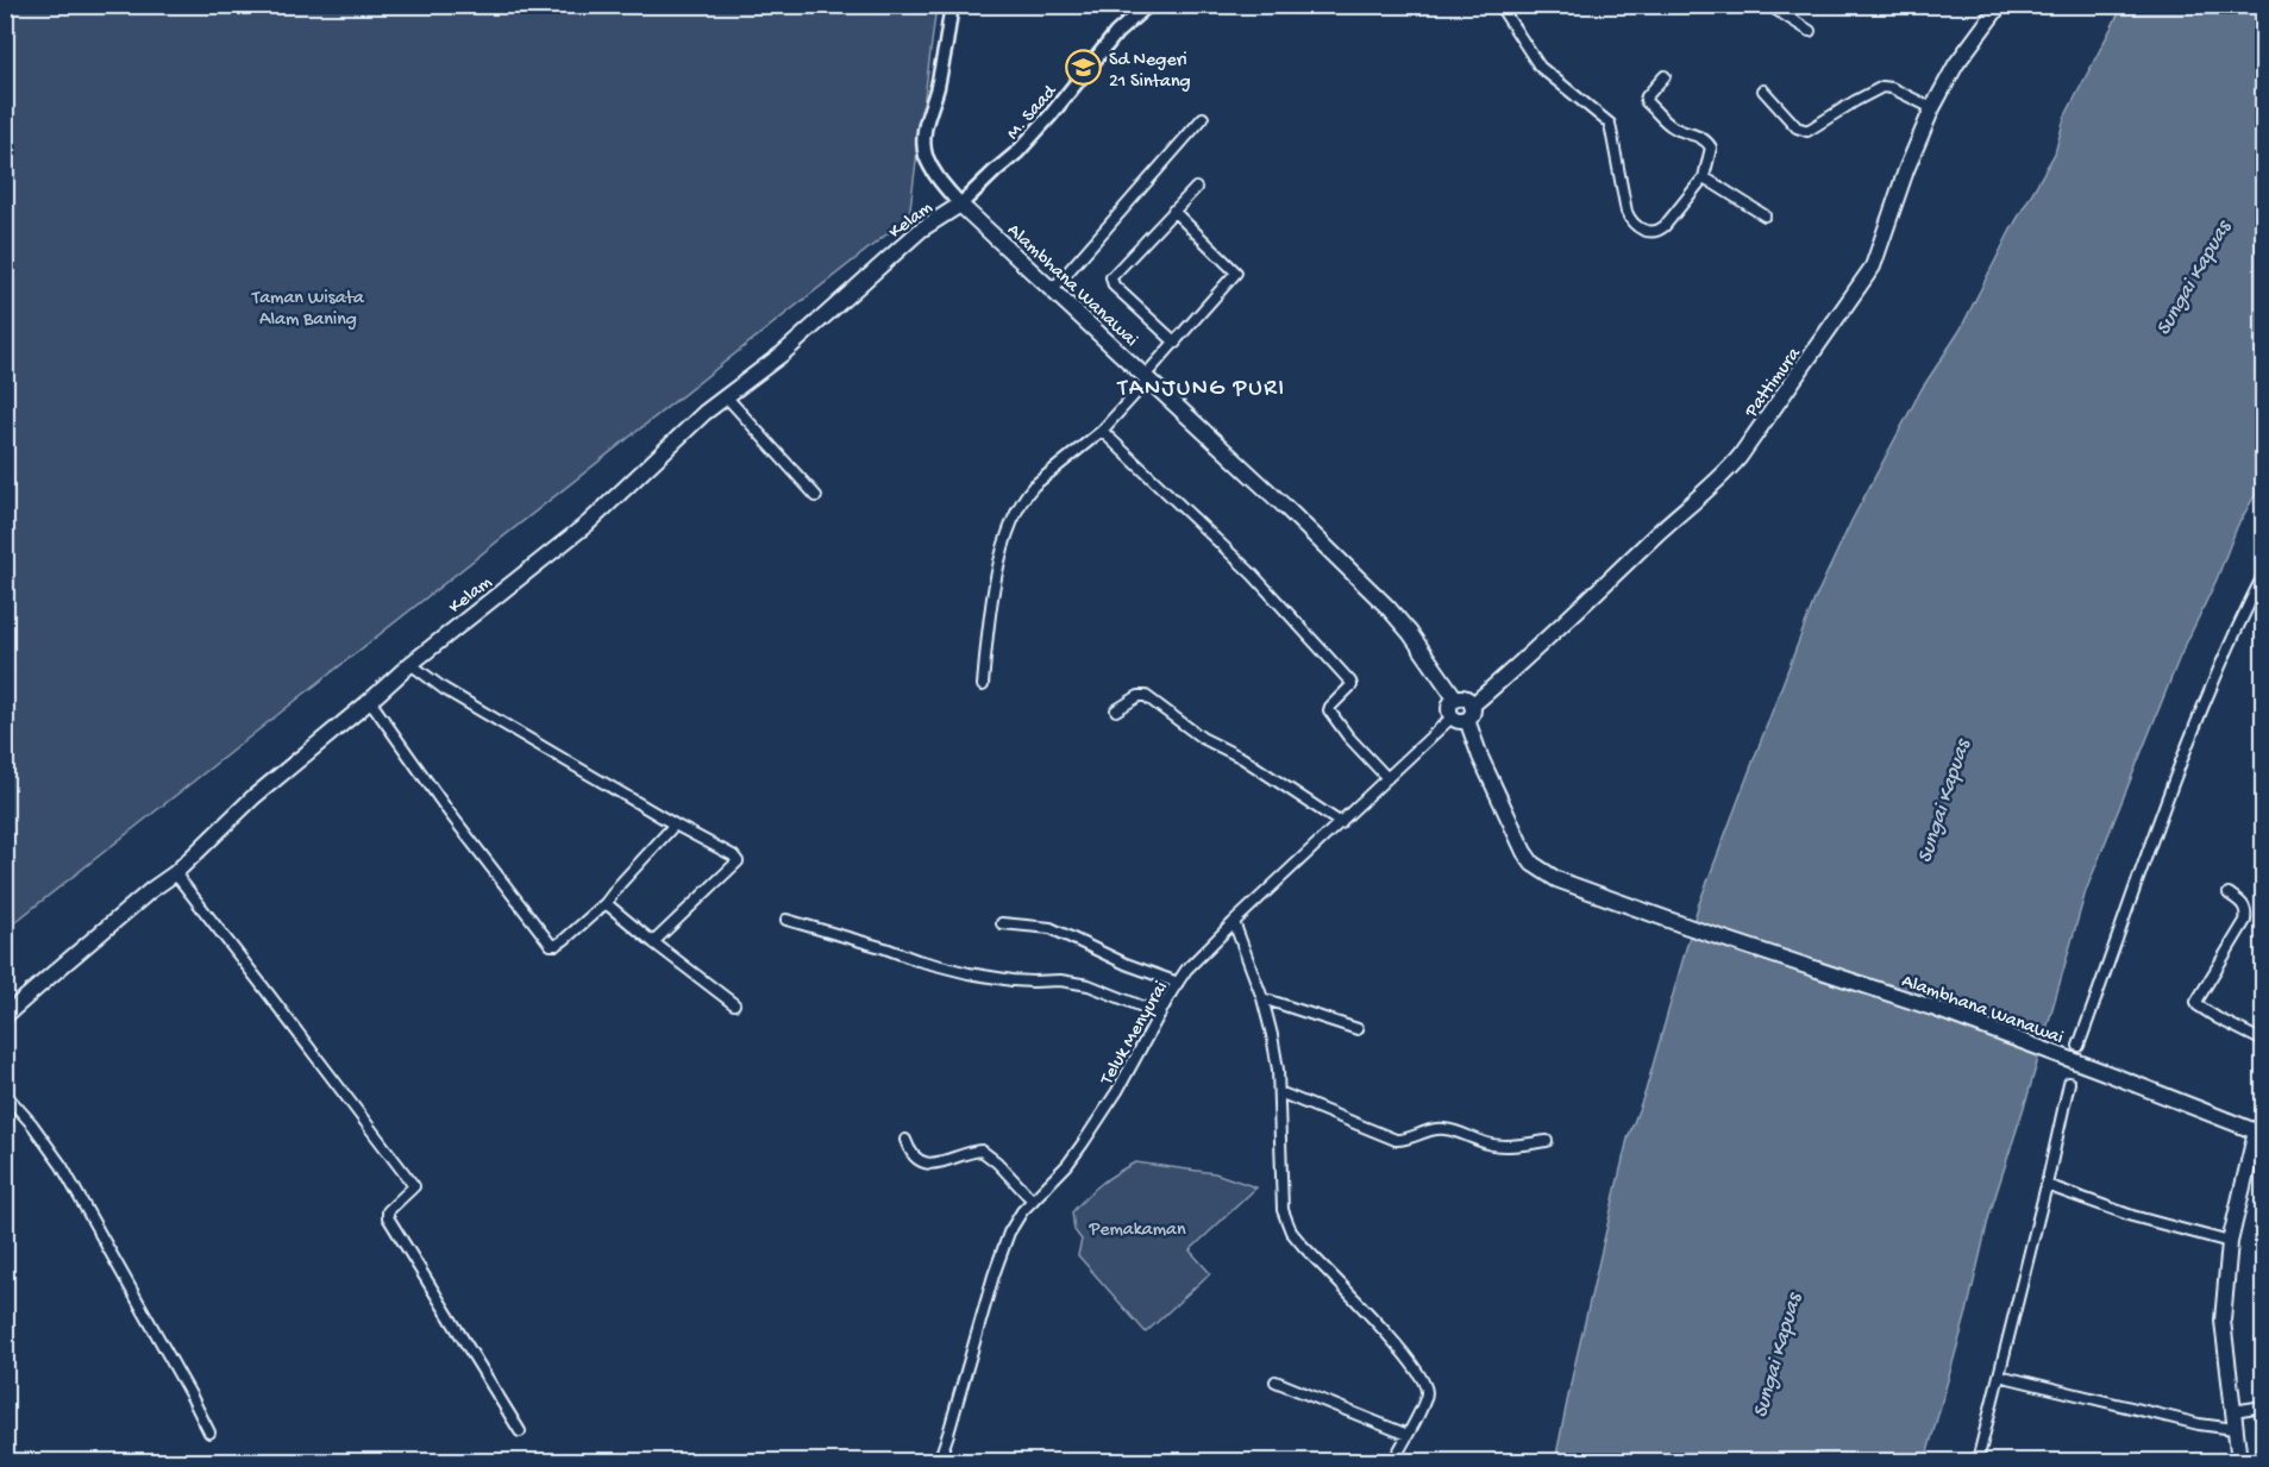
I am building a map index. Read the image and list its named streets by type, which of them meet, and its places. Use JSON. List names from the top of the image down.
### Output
{
  "streets": {
    "main road": ["Kelam", "Alambhana Wanawai", "Pattimura"],
    "street": ["M. Saad", "Teluk Menyurai"]
  },
  "crossings": [
    ["M. Saad", "Kelam"],
    ["M. Saad", "Alambhana Wanawai"],
    ["Kelam", "Alambhana Wanawai"],
    ["Alambhana Wanawai", "Pattimura"],
    ["Alambhana Wanawai", "Teluk Menyurai"],
    ["Pattimura", "Teluk Menyurai"]
  ],
  "districts": ["TANJUNG PURI"],
  "water": ["Sungai Kapuas"],
  "parks": ["Taman Wisata Alam Baning", "Pemakaman"],
  "places": {
    "school or university": ["Sd Negeri 21 Sintang"]
  }
}
